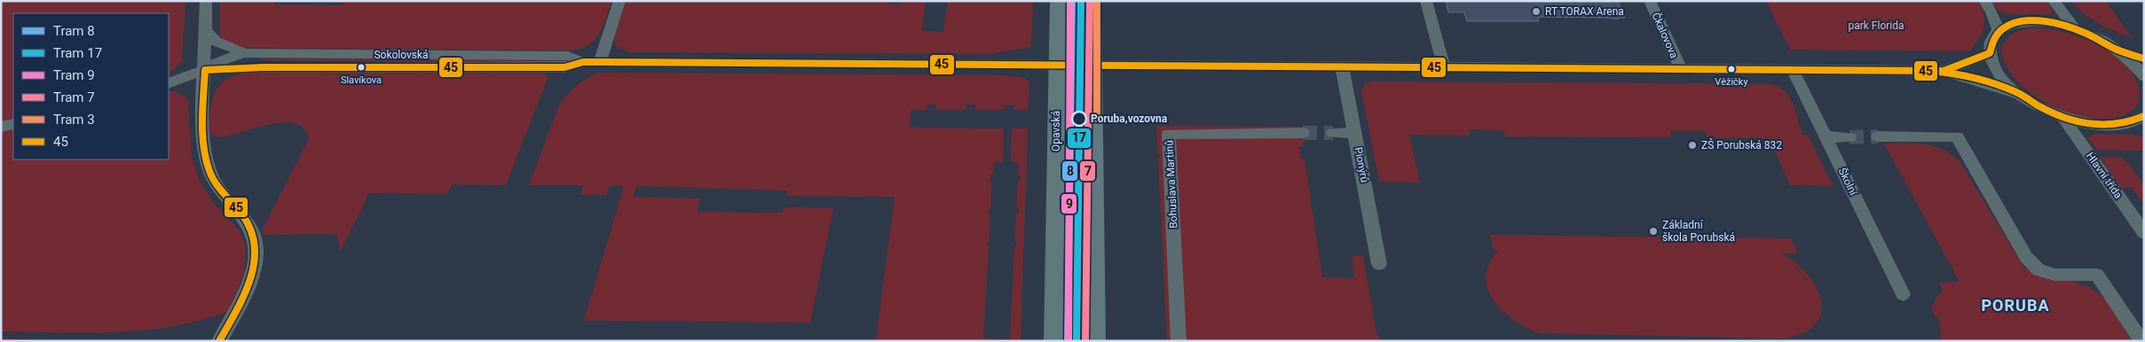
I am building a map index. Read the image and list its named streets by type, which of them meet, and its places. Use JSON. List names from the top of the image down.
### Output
{
  "streets": {
    "main road": ["Opavská"],
    "street": [
      "Čkalovova",
      "Sokolovská",
      "Pionýrů",
      "Hlavní třída",
      "Školní",
      "Bohuslava Martinů"
    ]
  },
  "crossings": [
    ["Čkalovova", "Sokolovská"],
    ["Sokolovská", "Opavská"],
    ["Sokolovská", "Pionýrů"],
    ["Sokolovská", "Školní"]
  ],
  "districts": ["PORUBA"],
  "parks": ["park Florida"],
  "places": [
    "RT TORAX Arena",
    "Slavíkova",
    "Věžičky",
    "Poruba,vozovna",
    "ZŠ Porubská 832",
    "Základní škola Porubská"
  ],
  "lines": [
    "tram line 8",
    "tram line 17",
    "tram line 9",
    "tram line 7",
    "tram line 3",
    "transit line 45"
  ],
  "legend": [
    "Tram 8",
    "Tram 17",
    "Tram 9",
    "Tram 7",
    "Tram 3",
    "45"
  ]
}
